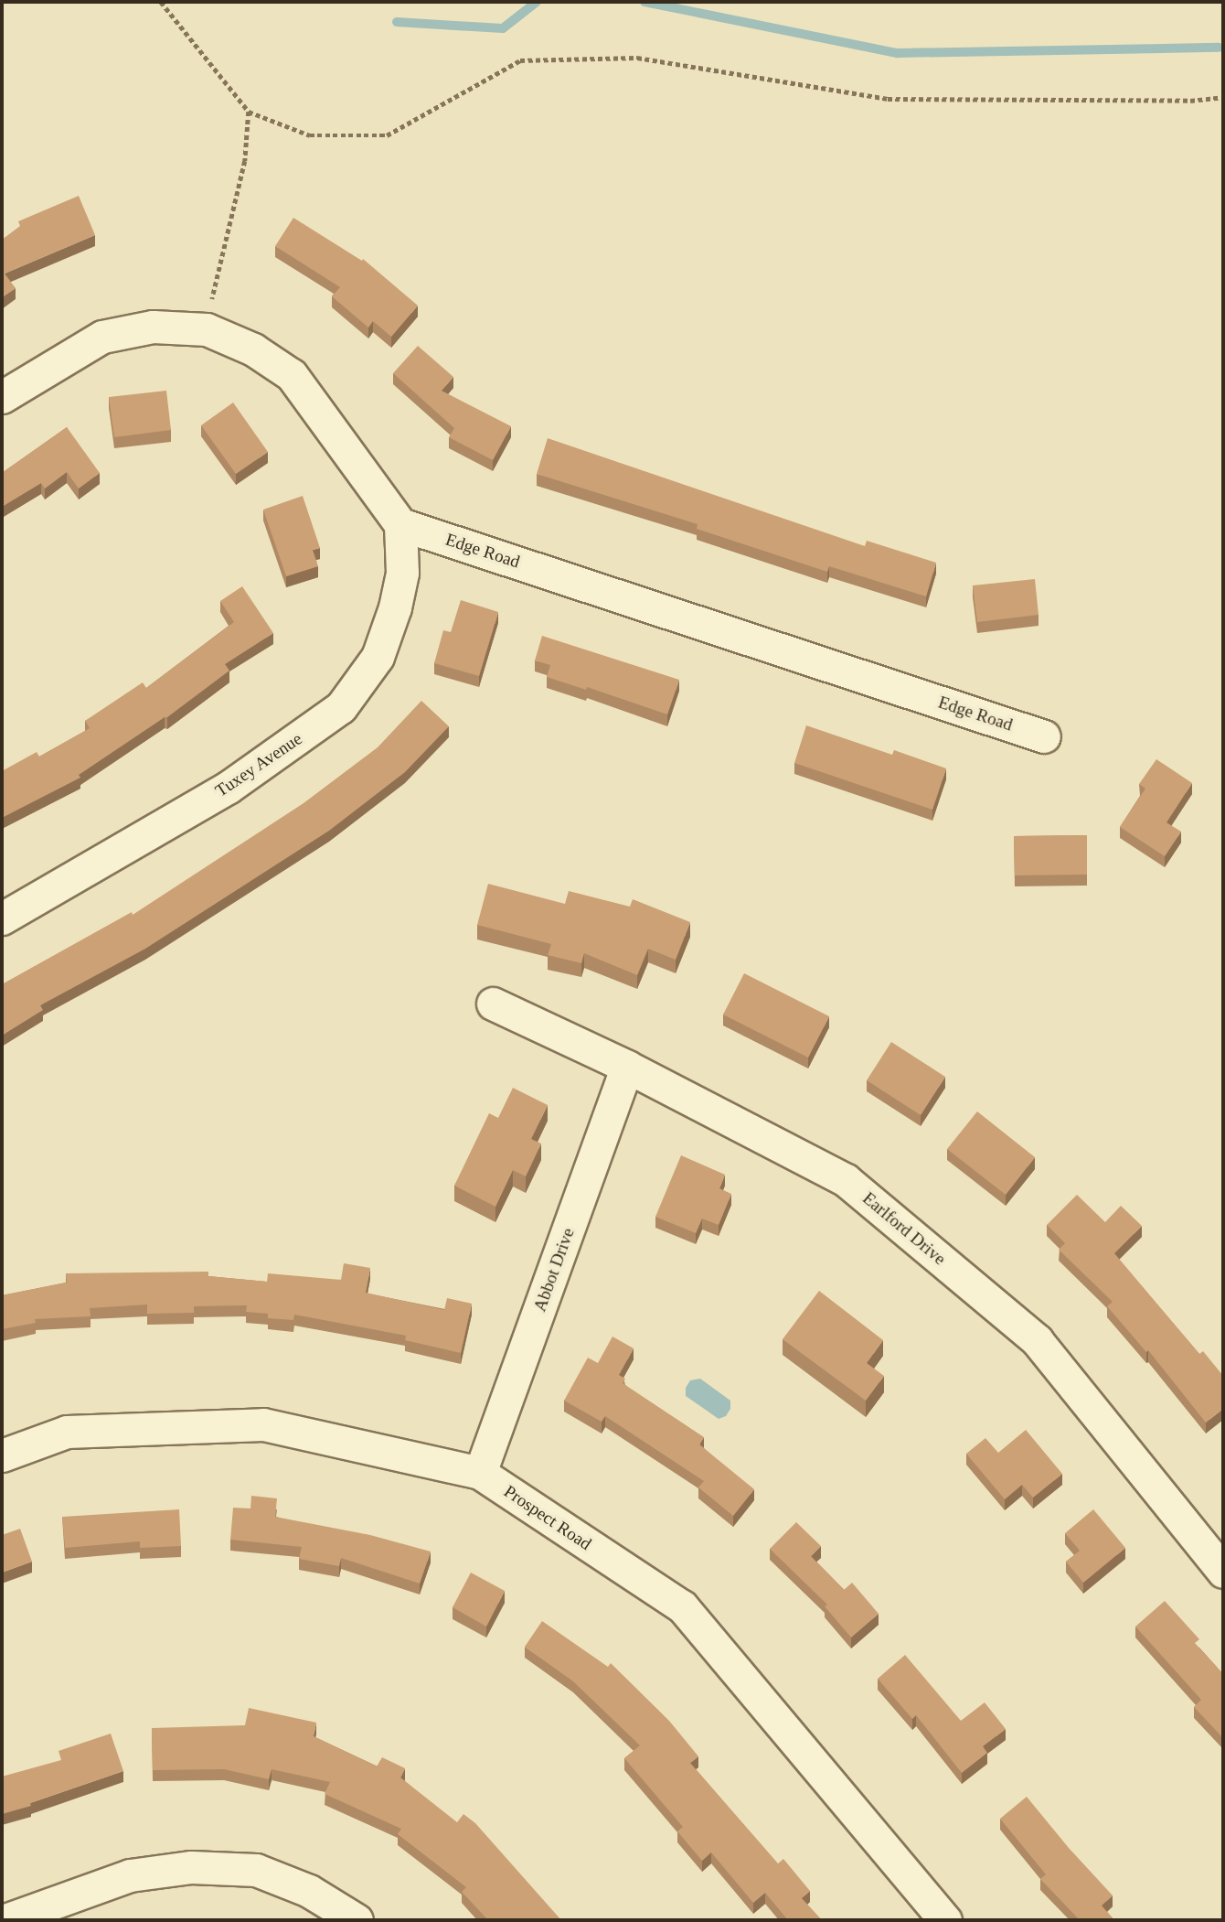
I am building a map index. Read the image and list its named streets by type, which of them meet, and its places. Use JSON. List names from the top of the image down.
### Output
{
  "streets": {
    "street": [
      "Edge Road",
      "Tuxey Avenue",
      "Earlford Drive",
      "Abbot Drive",
      "Prospect Road"
    ]
  },
  "crossings": [
    ["Edge Road", "Tuxey Avenue"],
    ["Earlford Drive", "Abbot Drive"],
    ["Abbot Drive", "Prospect Road"]
  ]
}
